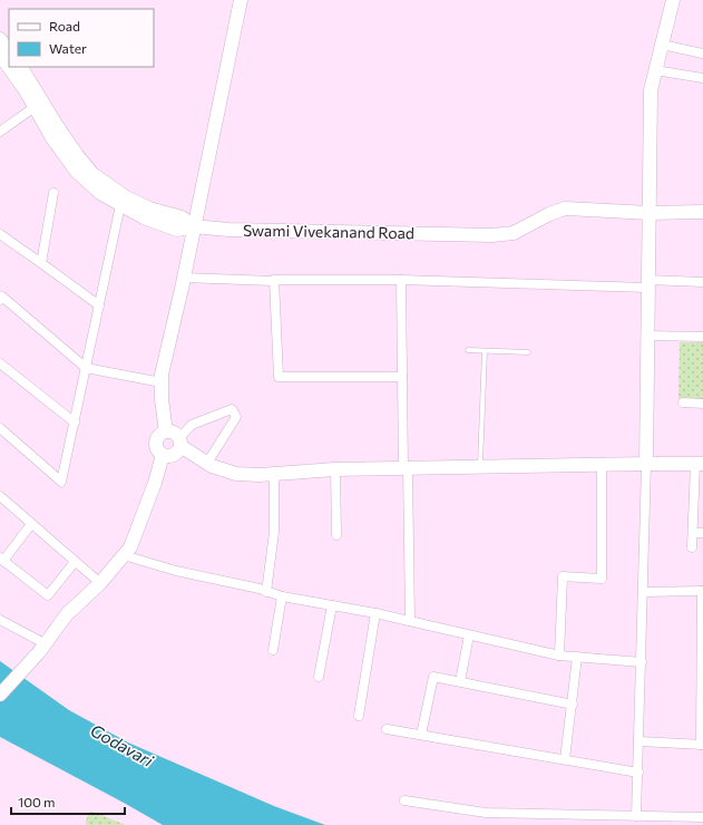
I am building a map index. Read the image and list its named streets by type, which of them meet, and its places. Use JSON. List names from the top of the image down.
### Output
{
  "streets": {
    "main road": ["Swami Vivekanand Road"]
  },
  "water": ["Godavari"],
  "legend": ["Road", "Water"],
  "scale_bar": "100 m"
}
